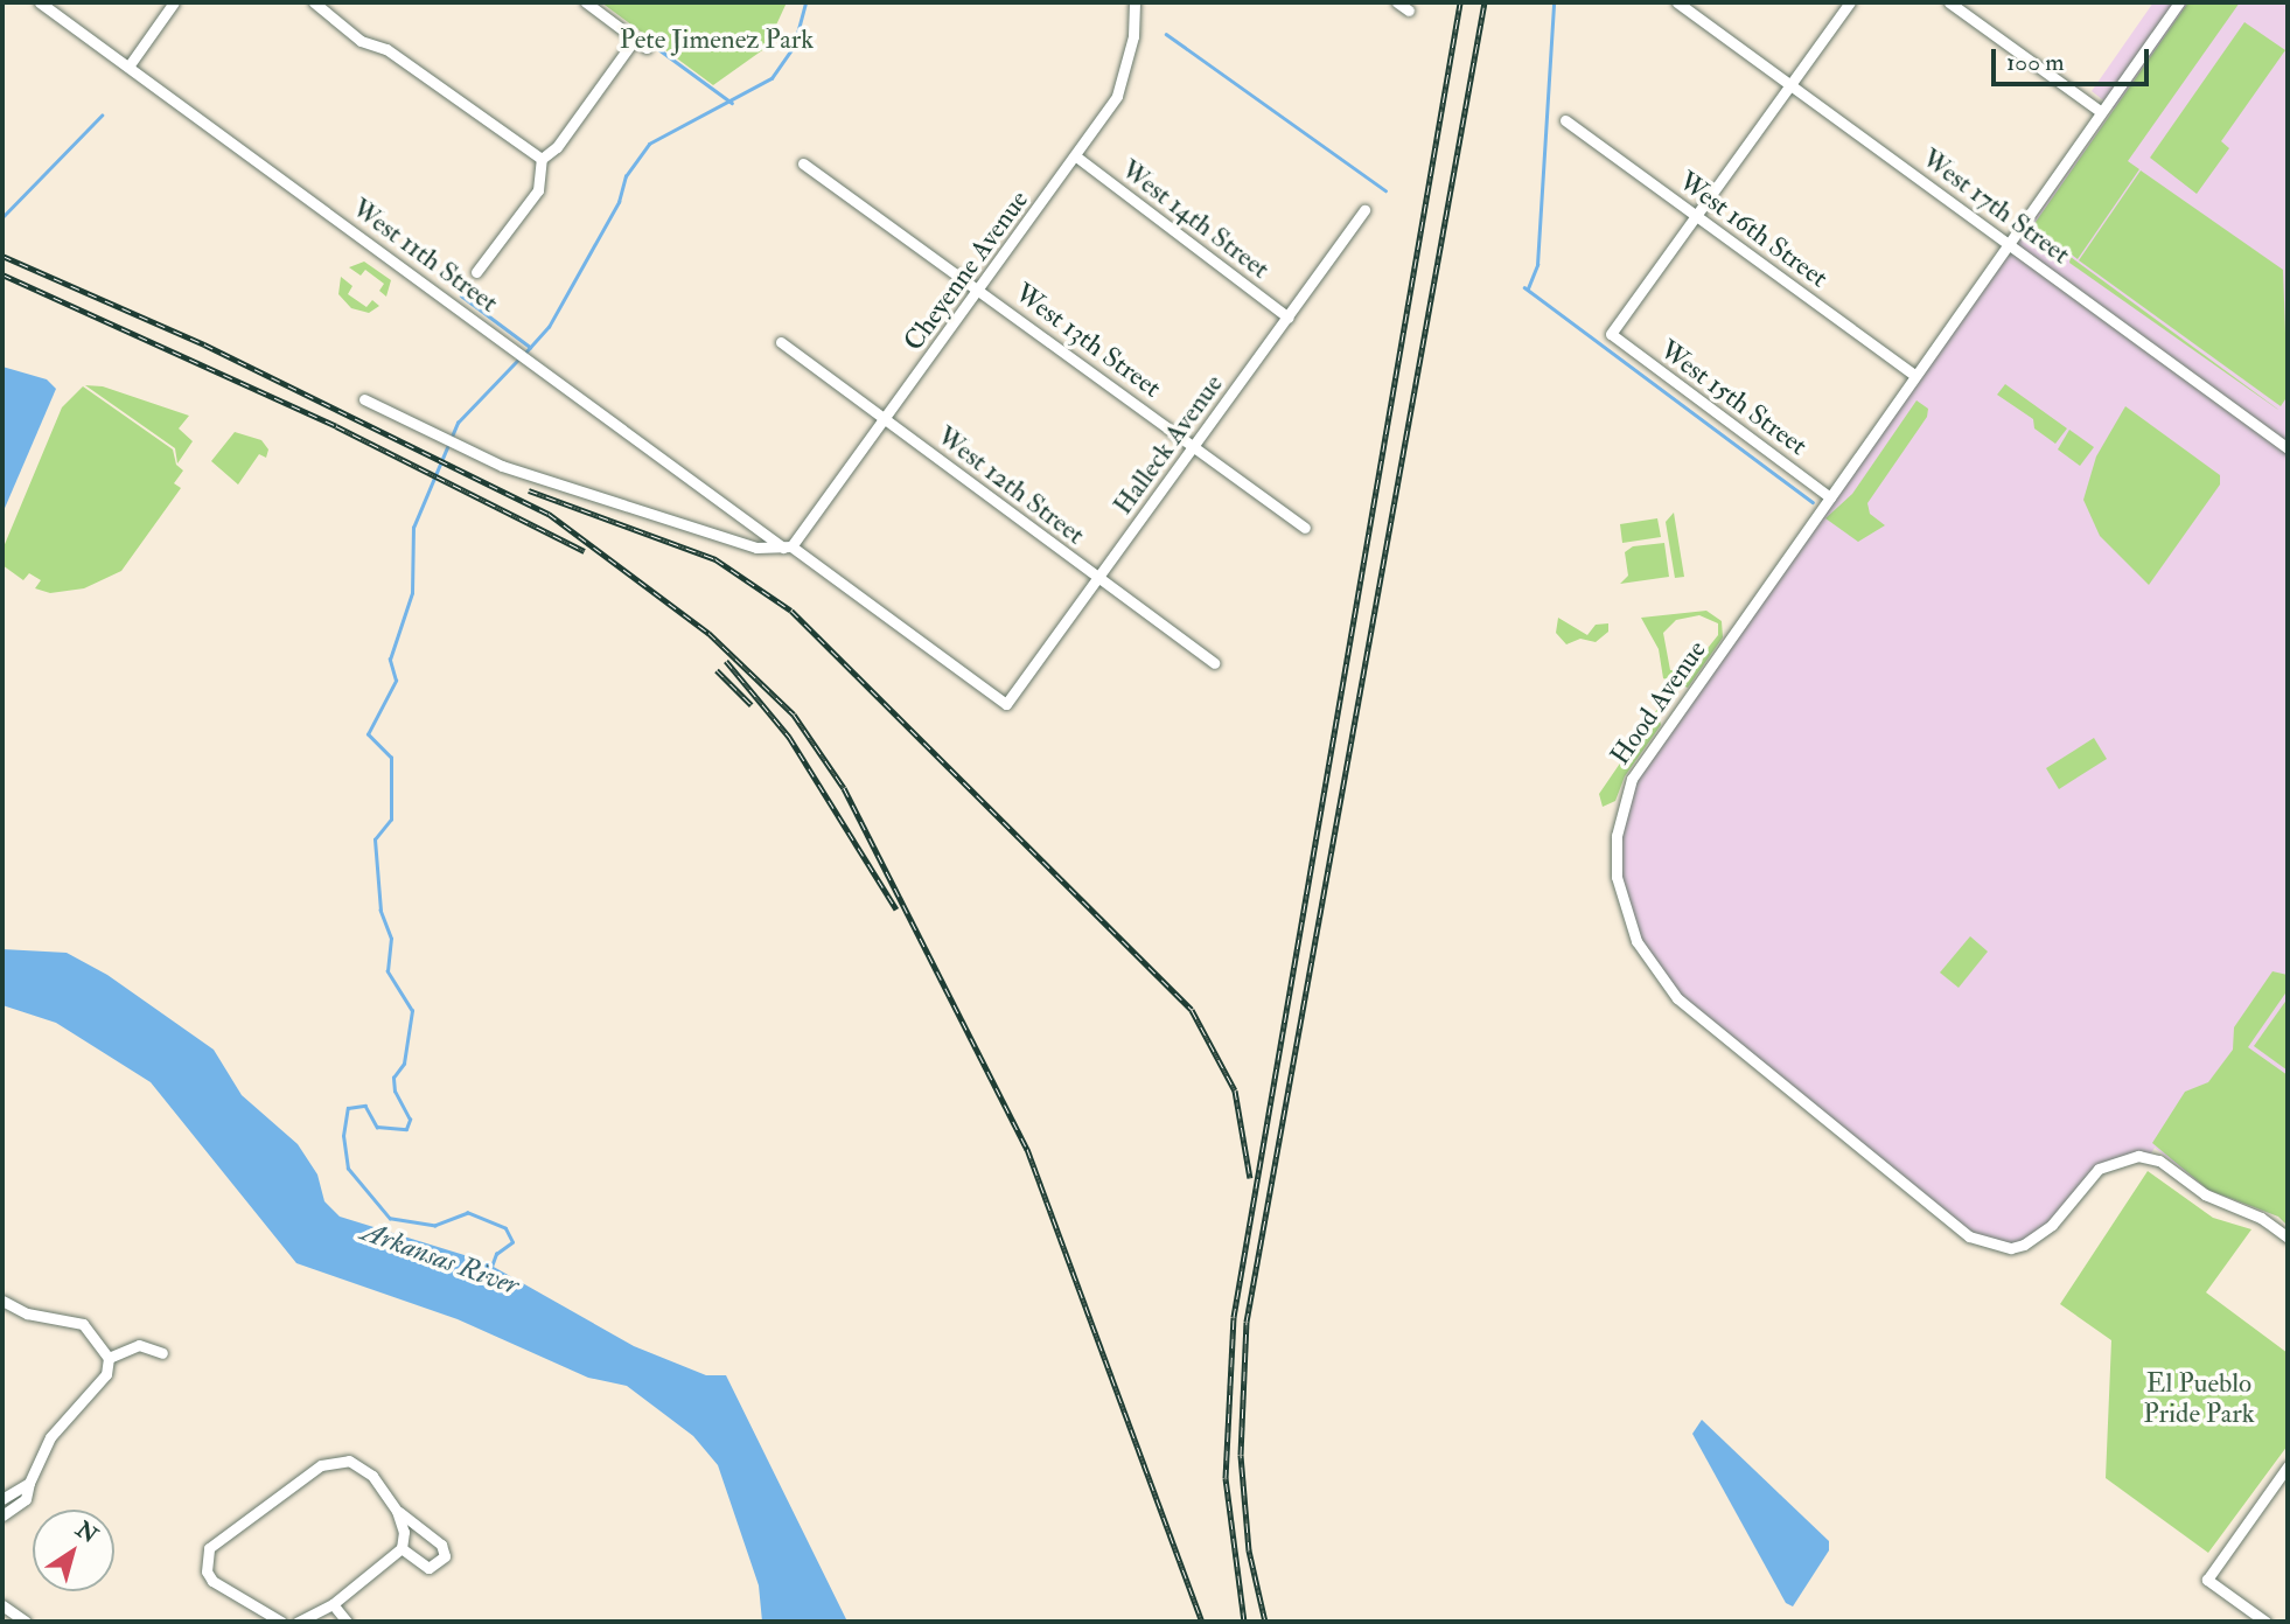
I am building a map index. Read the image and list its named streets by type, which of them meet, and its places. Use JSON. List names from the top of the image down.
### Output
{
  "streets": {
    "street": [
      "West 17th Street",
      "West 14th Street",
      "West 16th Street",
      "West 11th Street",
      "Cheyenne Avenue",
      "West 13th Street",
      "West 15th Street",
      "Halleck Avenue",
      "West 12th Street",
      "Hood Avenue"
    ]
  },
  "crossings": [
    ["West 17th Street", "Hood Avenue"],
    ["West 14th Street", "Cheyenne Avenue"],
    ["West 14th Street", "Halleck Avenue"],
    ["West 16th Street", "West 15th Street"],
    ["West 16th Street", "Hood Avenue"],
    ["West 11th Street", "Cheyenne Avenue"],
    ["West 11th Street", "Halleck Avenue"],
    ["Cheyenne Avenue", "West 13th Street"],
    ["Cheyenne Avenue", "West 12th Street"],
    ["West 13th Street", "Halleck Avenue"],
    ["West 15th Street", "Hood Avenue"],
    ["Halleck Avenue", "West 12th Street"]
  ],
  "water": ["Arkansas River"],
  "parks": ["Pete Jimenez Park", "El Pueblo Pride Park"],
  "scale_bar": "100 m",
  "north": "top right"
}
